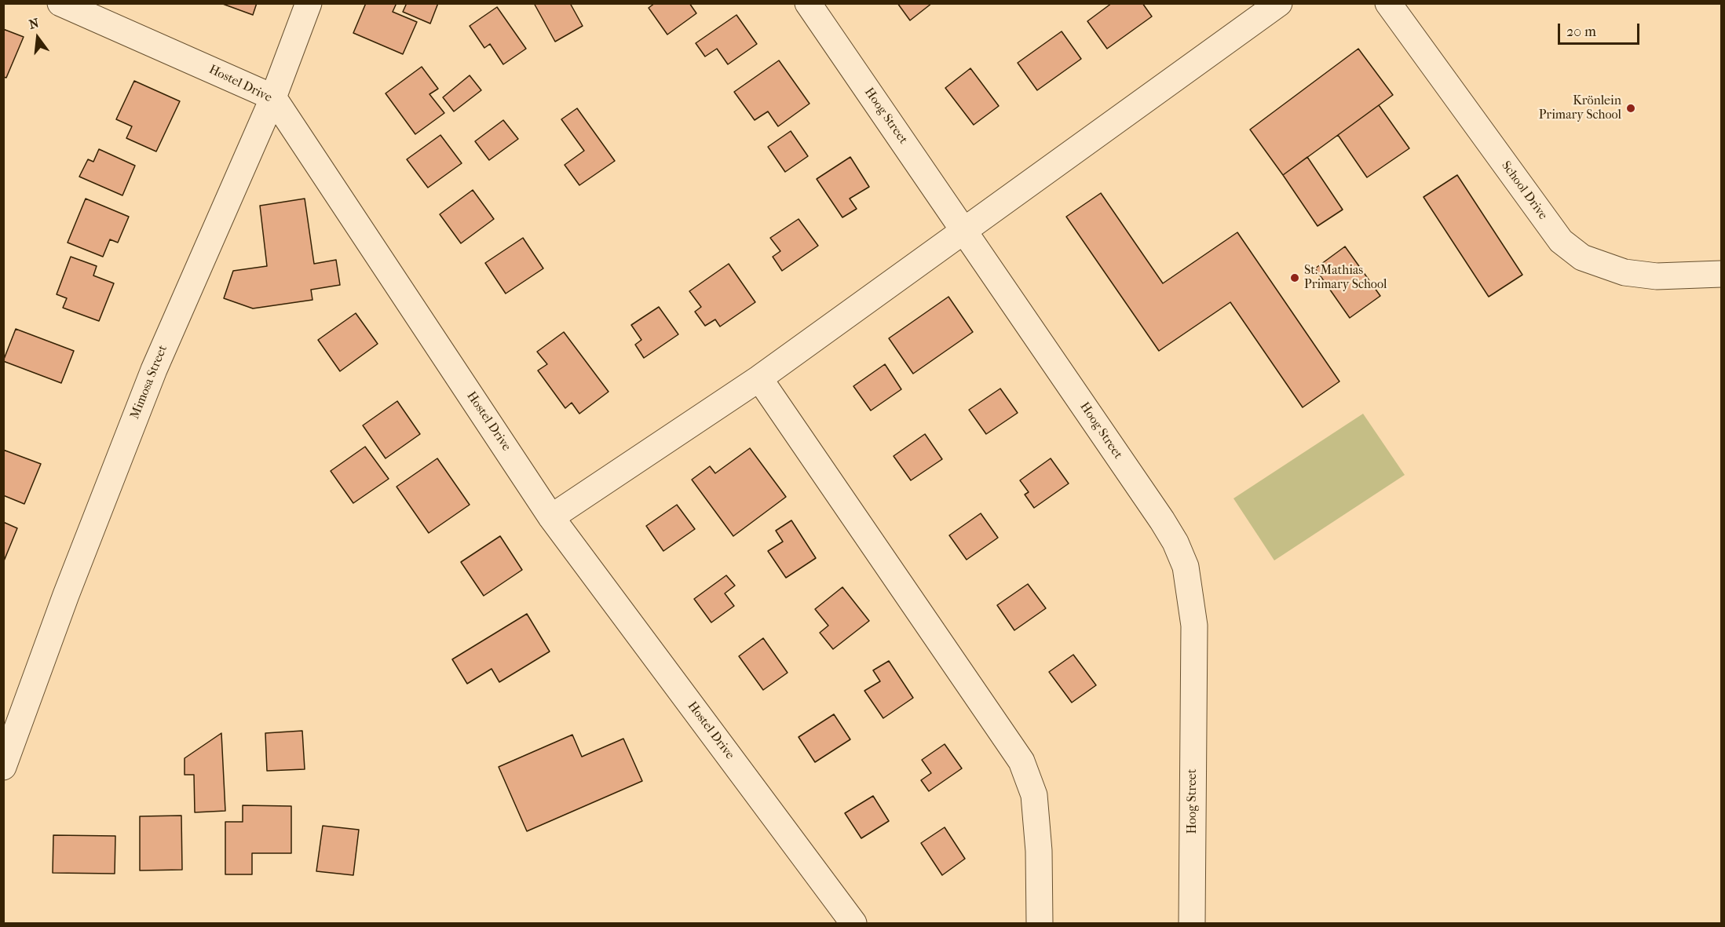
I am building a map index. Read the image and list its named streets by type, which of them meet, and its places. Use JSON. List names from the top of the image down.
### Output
{
  "streets": {
    "street": [
      "Hostel Drive",
      "Hoog Street",
      "School Drive",
      "Mimosa Street"
    ]
  },
  "crossings": [
    ["Hostel Drive", "Mimosa Street"]
  ],
  "places": ["Krönlein Primary School", "St. Mathias Primary School"],
  "scale_bar": "20 m",
  "north": "top"
}
